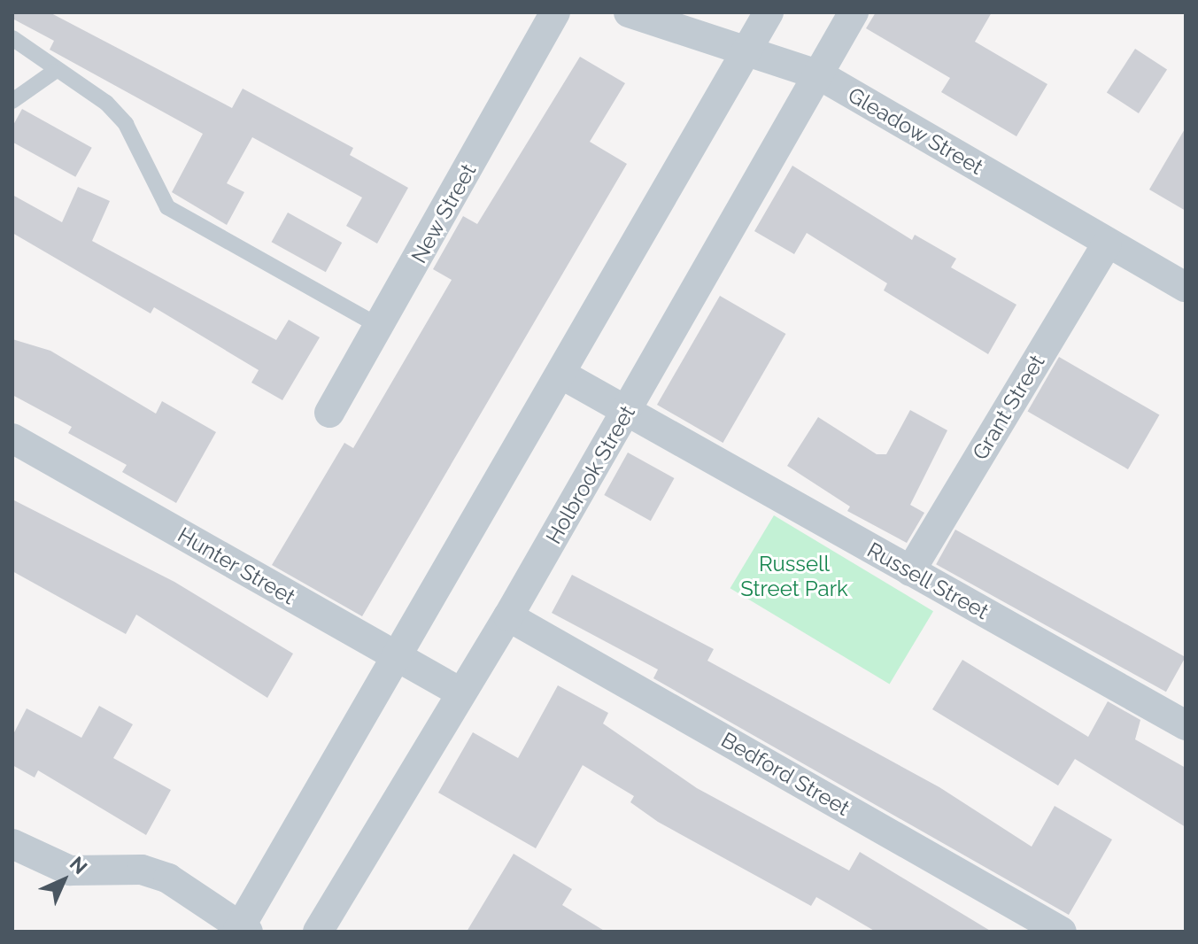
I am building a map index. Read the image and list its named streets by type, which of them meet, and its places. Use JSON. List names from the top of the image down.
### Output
{
  "streets": {
    "street": [
      "Gleadow Street",
      "New Street",
      "Grant Street",
      "Holbrook Street",
      "Hunter Street",
      "Russell Street",
      "Bedford Street"
    ]
  },
  "crossings": [
    ["Gleadow Street", "Grant Street"],
    ["Gleadow Street", "Holbrook Street"],
    ["Grant Street", "Russell Street"],
    ["Holbrook Street", "Hunter Street"],
    ["Holbrook Street", "Russell Street"],
    ["Holbrook Street", "Bedford Street"]
  ],
  "parks": ["Russell Street Park"],
  "north": "top right"
}
